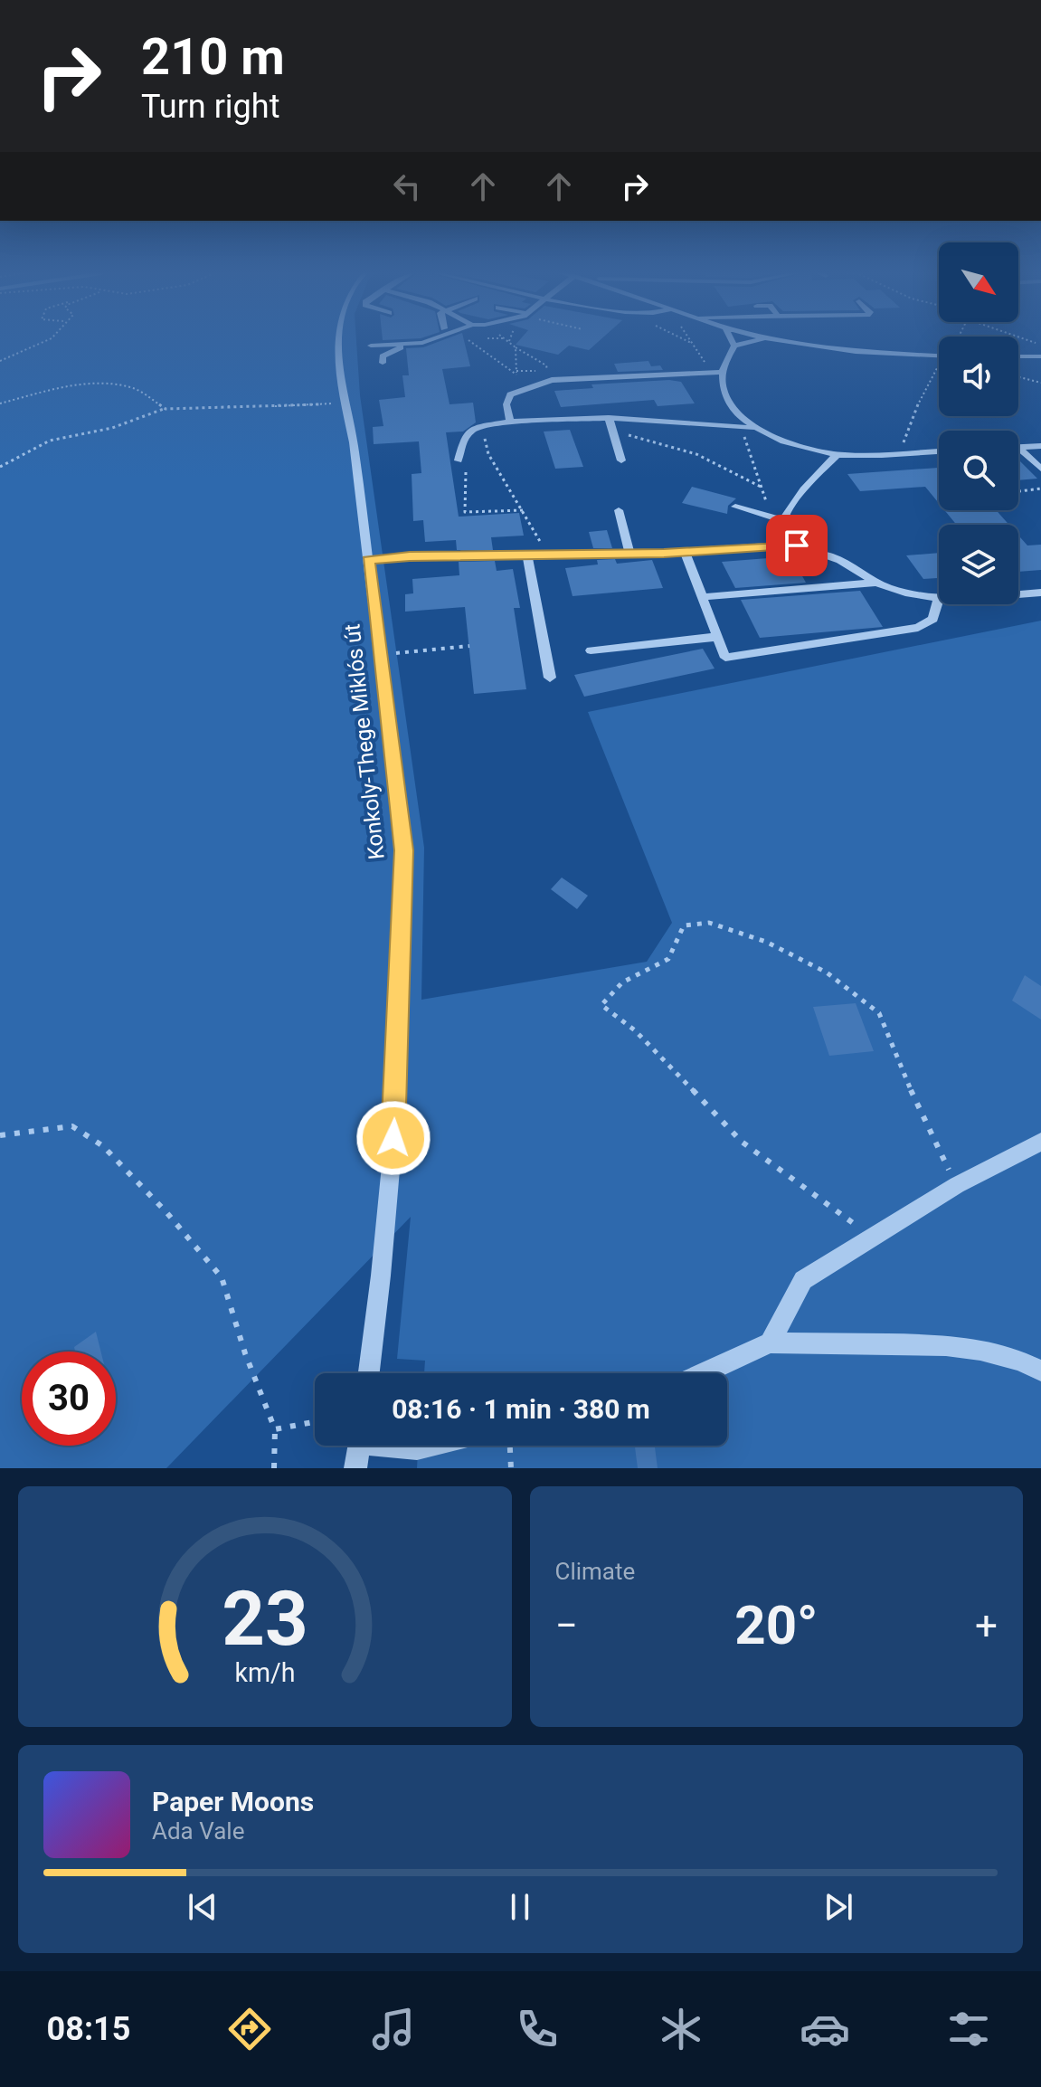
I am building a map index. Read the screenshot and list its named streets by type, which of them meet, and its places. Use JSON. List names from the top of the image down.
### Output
{
  "streets": {
    "street": ["Konkoly-Thege Miklós út"]
  },
  "north": "bottom right",
  "page": {
    "turn": ["210 m", "Turn right"],
    "limit": "30",
    "trip": "08:16 · 1 min · 380 m",
    "tile": "Climate",
    "heat": ["−", "20°", "+"],
    "song": ["Paper Moons", "Ada Vale"],
    "tabs": "08:15",
    "gauge": ["23", "km/h"]
  }
}
